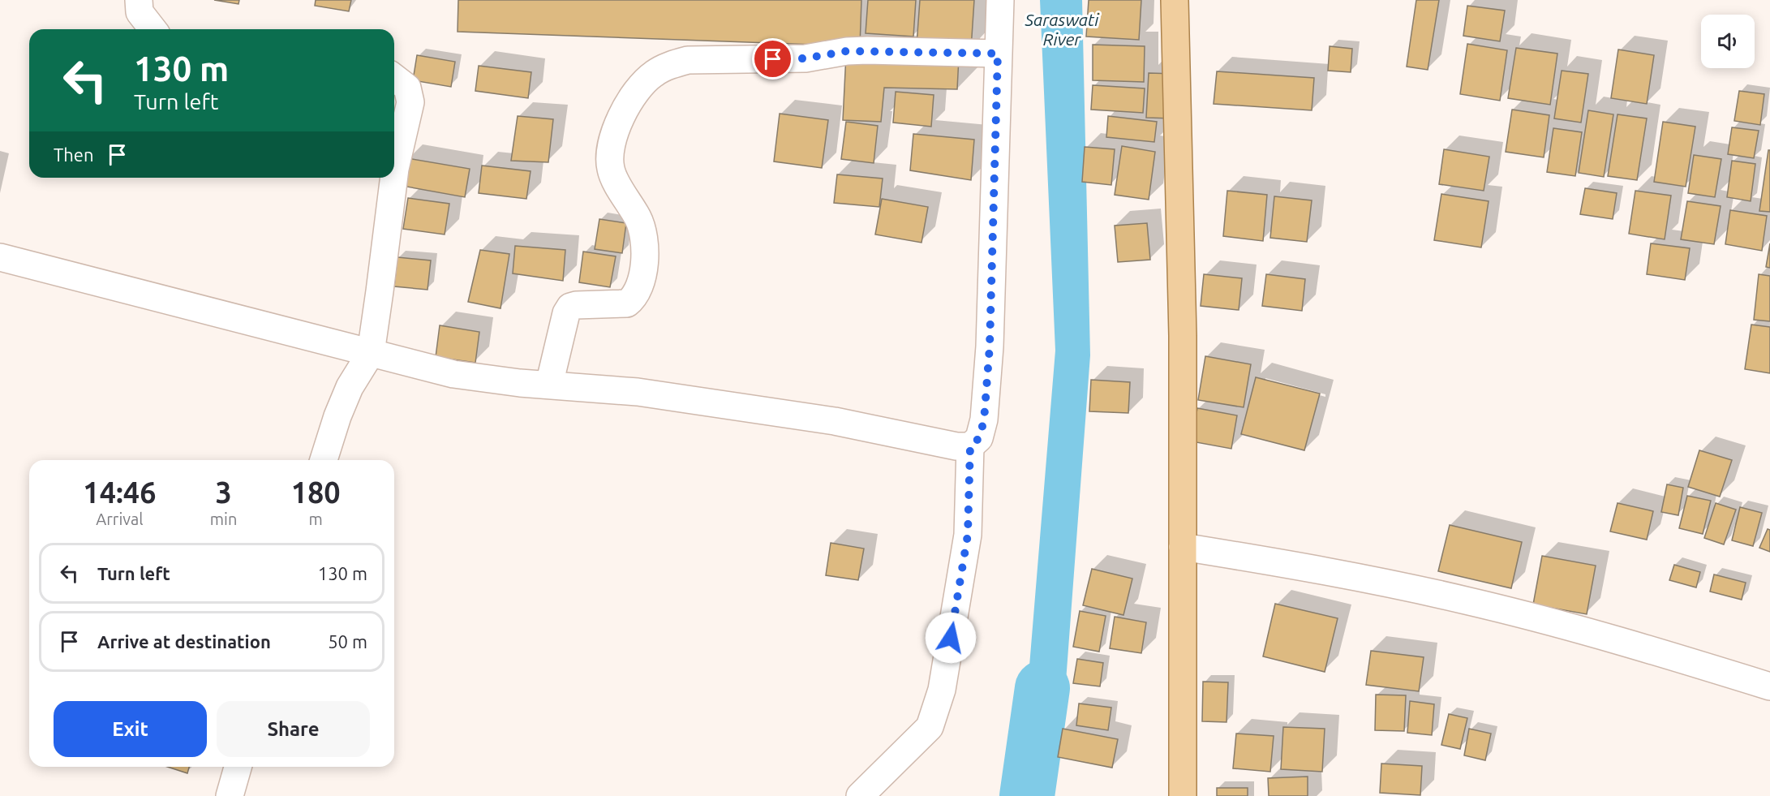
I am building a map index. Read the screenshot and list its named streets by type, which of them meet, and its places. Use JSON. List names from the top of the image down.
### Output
{
  "water": ["Saraswati River"],
  "page": {
    "turn": ["130 m", "Turn left"],
    "then": "Then",
    "eta": [
      "14:46",
      "Arrival",
      "3",
      "min",
      "180",
      "m"
    ],
    "list": [
      {
        "name": "Turn left",
        "value": "130 m"
      },
      {
        "name": "Arrive at destination",
        "value": "50 m"
      }
    ],
    "buttons": ["Exit", "Share"]
  }
}
